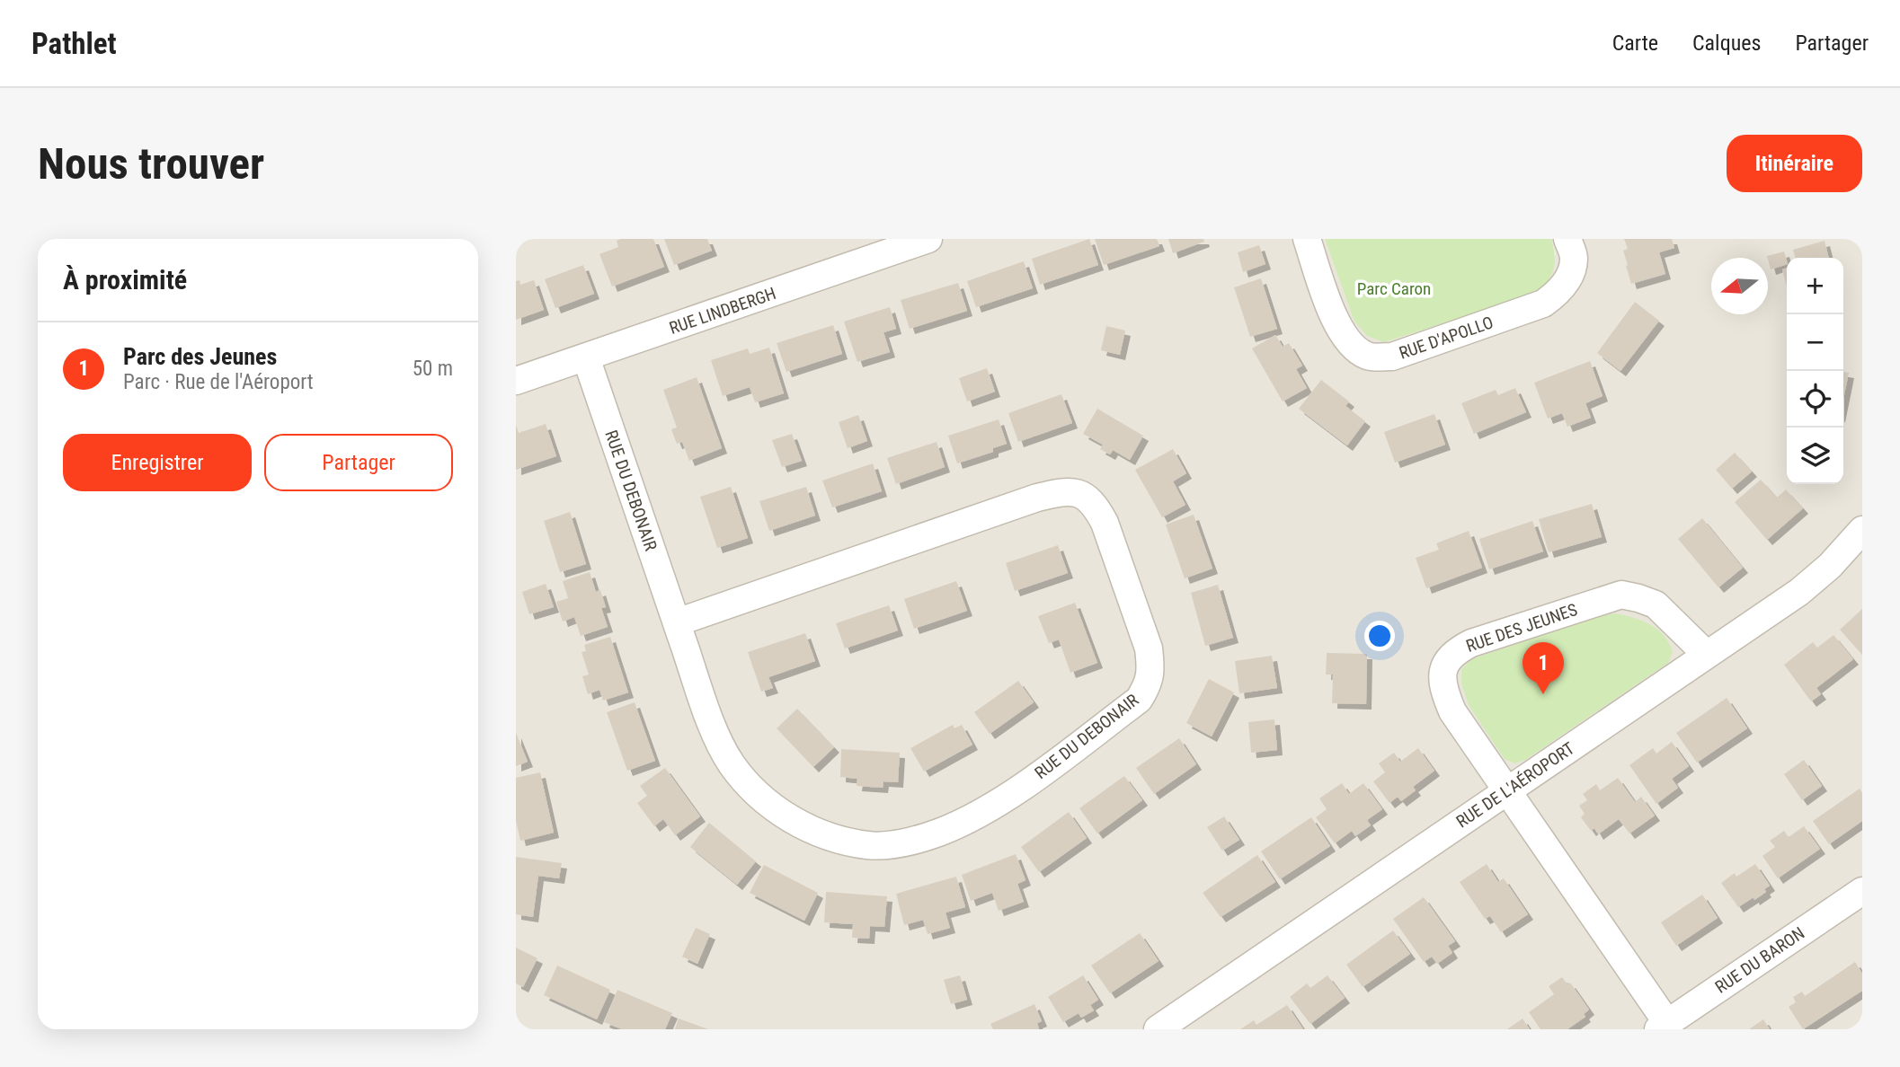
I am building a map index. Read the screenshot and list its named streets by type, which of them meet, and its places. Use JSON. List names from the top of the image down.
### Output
{
  "streets": {
    "street": [
      "RUE LINDBERGH",
      "RUE D'APOLLO",
      "RUE DU DEBONAIR",
      "RUE DES JEUNES",
      "RUE DE L'AÉROPORT",
      "RUE DU BARON"
    ]
  },
  "crossings": [
    ["RUE LINDBERGH", "RUE DU DEBONAIR"],
    ["RUE DES JEUNES", "RUE DE L'AÉROPORT"],
    ["RUE DES JEUNES", "RUE DU BARON"]
  ],
  "parks": ["Parc Caron"],
  "north": "left",
  "page": {
    "header": "Pathlet",
    "nav": ["Carte", "Calques", "Partager"],
    "buttons": [
      "Itinéraire",
      ["Enregistrer", "Partager"]
    ],
    "title": "Nous trouver",
    "heading": "À proximité",
    "map_buttons": ["+", "−"],
    "list": [
      {
        "mark": "1",
        "name": "Parc des Jeunes",
        "note": "Parc · Rue de l'Aéroport",
        "value": "50 m"
      }
    ],
    "pins": "1"
  }
}
